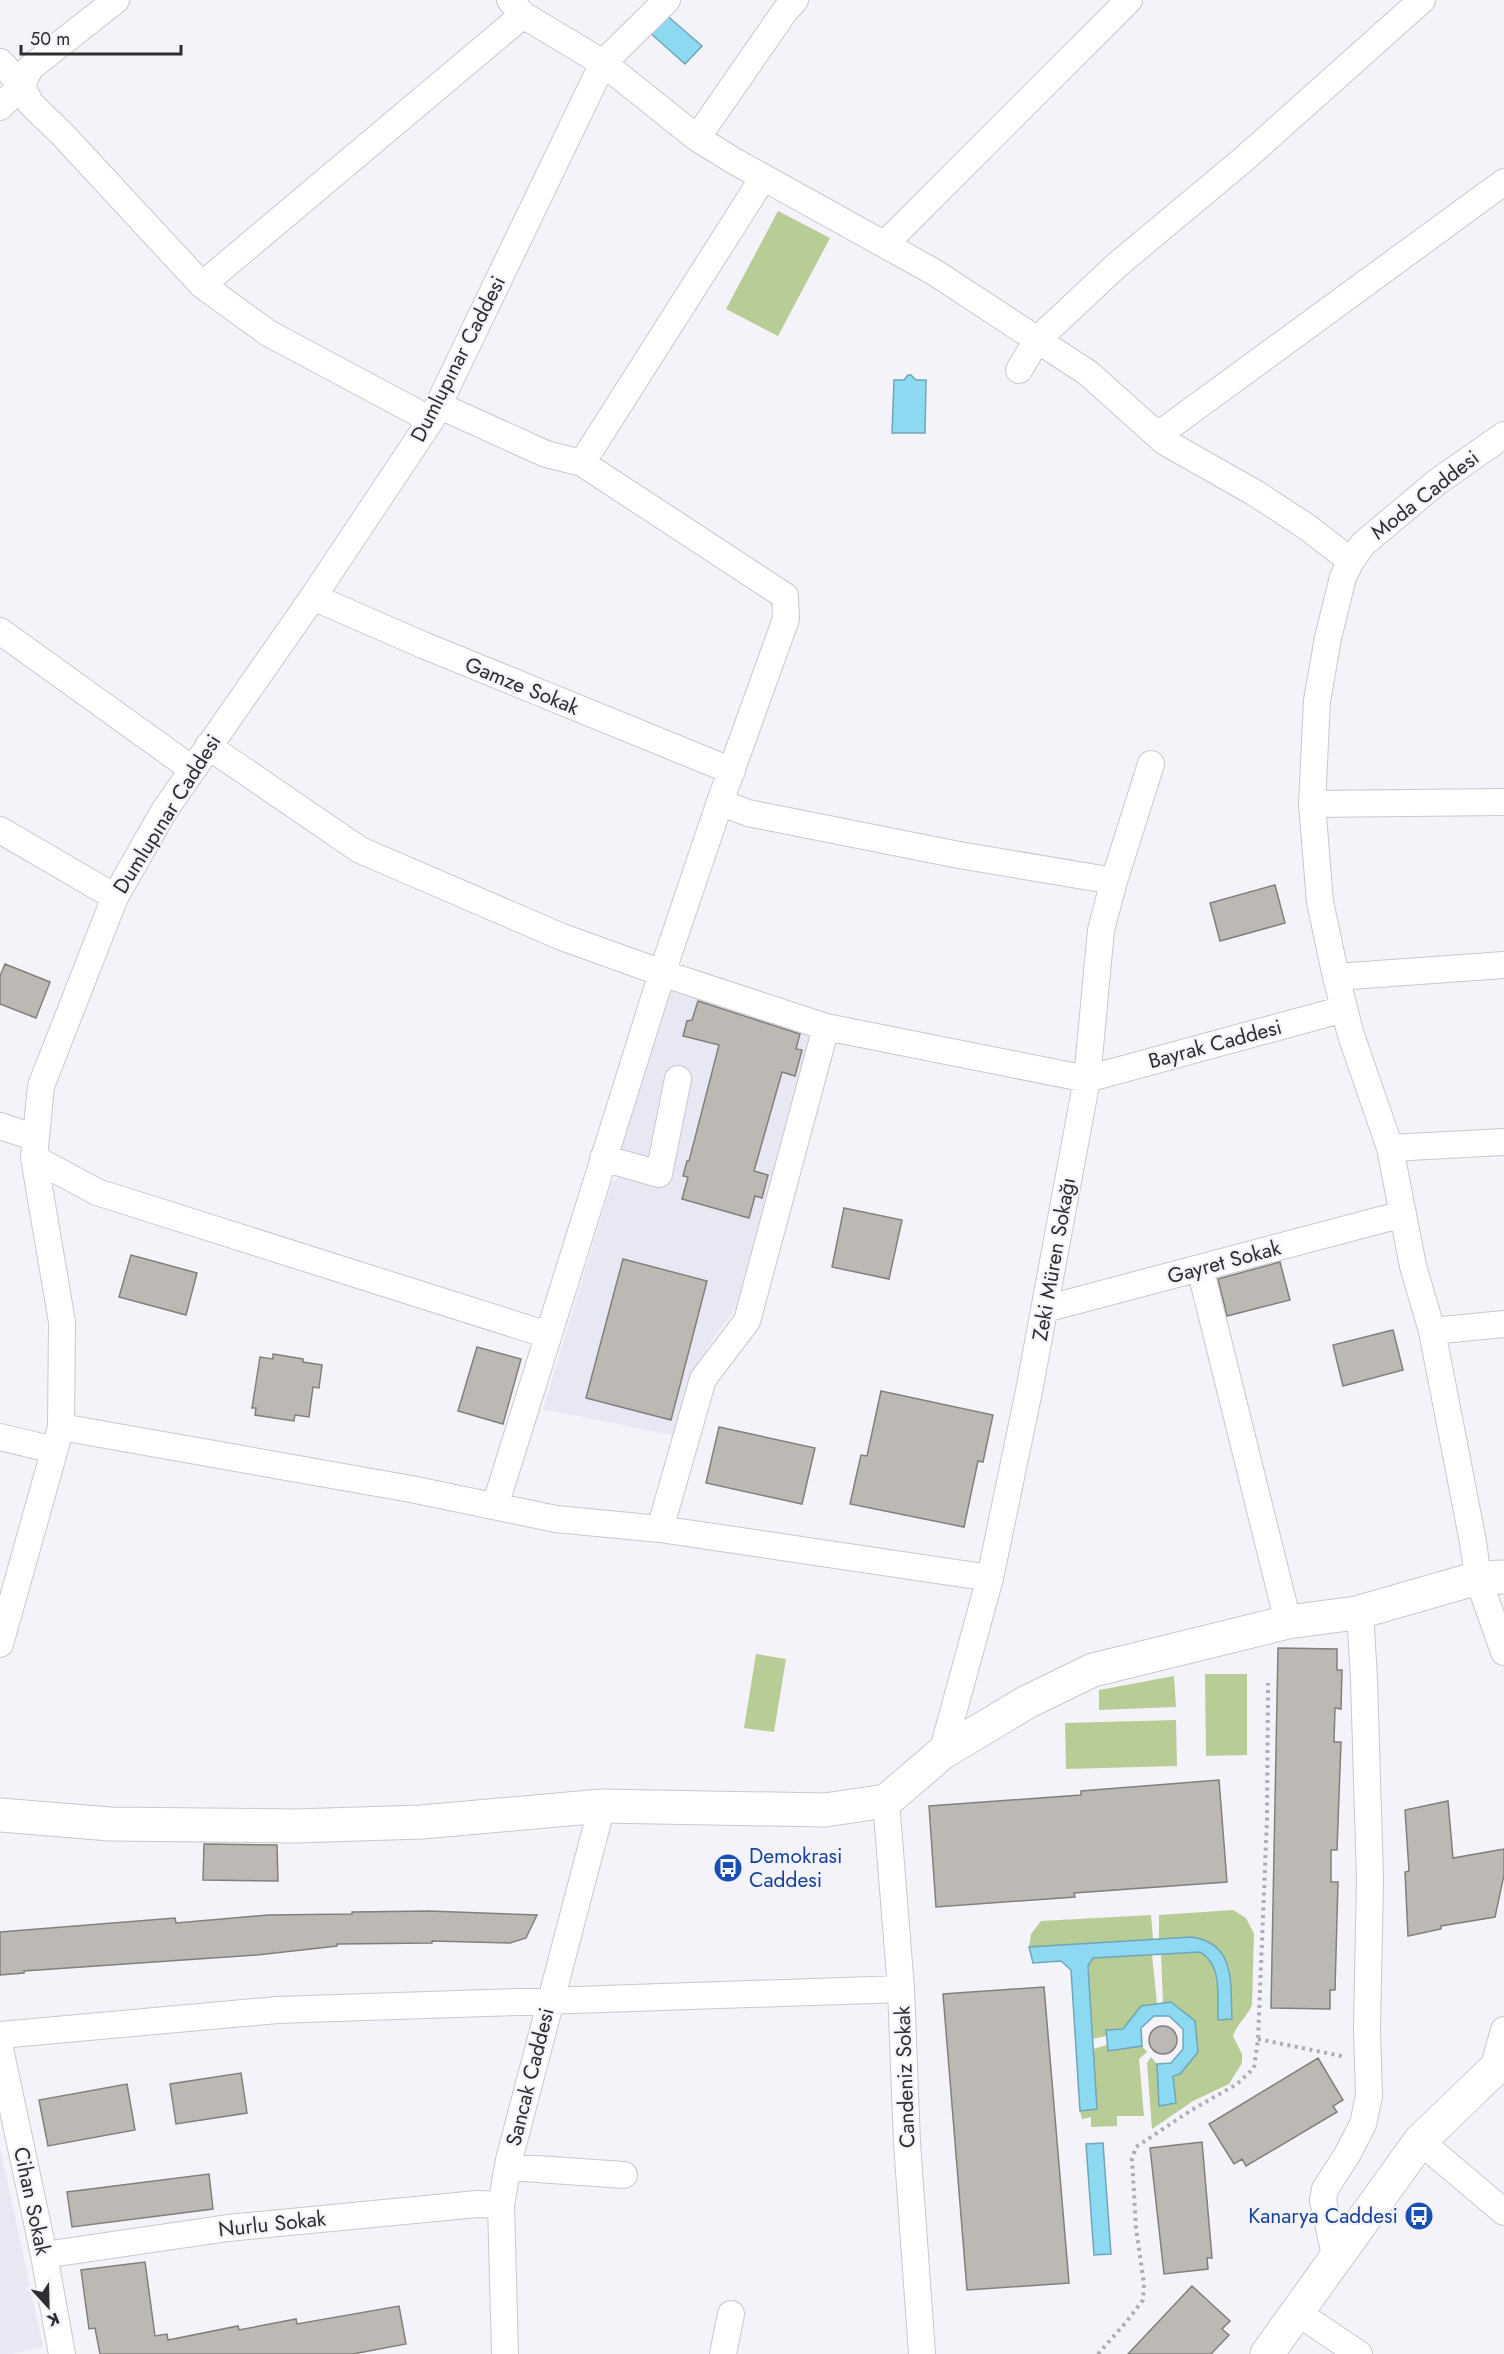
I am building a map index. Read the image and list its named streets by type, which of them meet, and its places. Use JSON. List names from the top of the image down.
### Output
{
  "streets": {
    "street": [
      "Dumlupınar Caddesi",
      "Moda Caddesi",
      "Gamze Sokak",
      "Bayrak Caddesi",
      "Zeki Müren Sokağı",
      "Gayret Sokak",
      "Sancak Caddesi",
      "Candeniz Sokak",
      "Cihan Sokak",
      "Nurlu Sokak"
    ]
  },
  "crossings": [
    ["Dumlupınar Caddesi", "Gamze Sokak"],
    ["Moda Caddesi", "Bayrak Caddesi"],
    ["Moda Caddesi", "Gayret Sokak"],
    ["Bayrak Caddesi", "Zeki Müren Sokağı"],
    ["Zeki Müren Sokağı", "Gayret Sokak"],
    ["Sancak Caddesi", "Nurlu Sokak"],
    ["Cihan Sokak", "Nurlu Sokak"]
  ],
  "places": {
    "bus stop": ["Demokrasi Caddesi", "Kanarya Caddesi"]
  },
  "scale_bar": "50 m",
  "north": "bottom"
}
